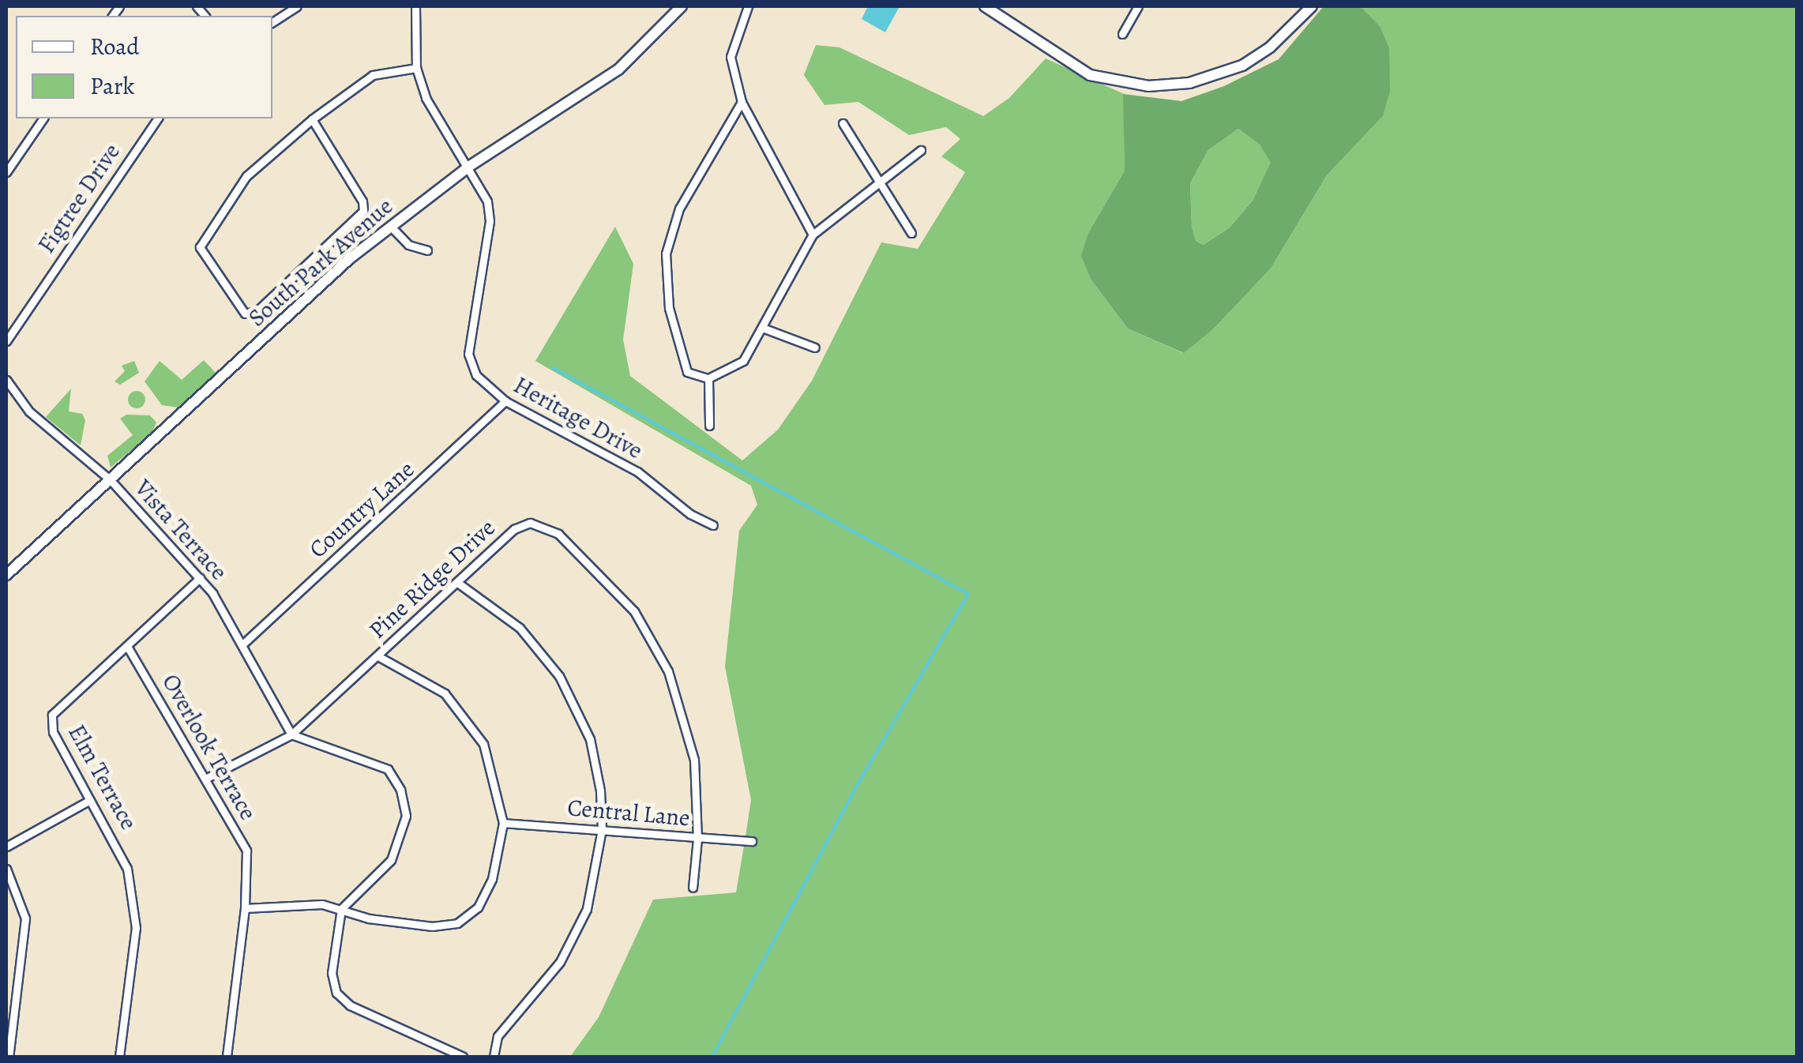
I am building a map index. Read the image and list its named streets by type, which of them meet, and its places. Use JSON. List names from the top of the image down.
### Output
{
  "streets": {
    "street": [
      "Figtree Drive",
      "South Park Avenue",
      "Heritage Drive",
      "Country Lane",
      "Vista Terrace",
      "Pine Ridge Drive",
      "Overlook Terrace",
      "Elm Terrace",
      "Central Lane"
    ]
  },
  "crossings": [
    ["South Park Avenue", "Heritage Drive"],
    ["South Park Avenue", "Vista Terrace"],
    ["Heritage Drive", "Country Lane"],
    ["Country Lane", "Vista Terrace"],
    ["Vista Terrace", "Pine Ridge Drive"],
    ["Vista Terrace", "Elm Terrace"],
    ["Pine Ridge Drive", "Overlook Terrace"],
    ["Pine Ridge Drive", "Central Lane"],
    ["Overlook Terrace", "Elm Terrace"]
  ],
  "legend": ["Road", "Park"]
}
